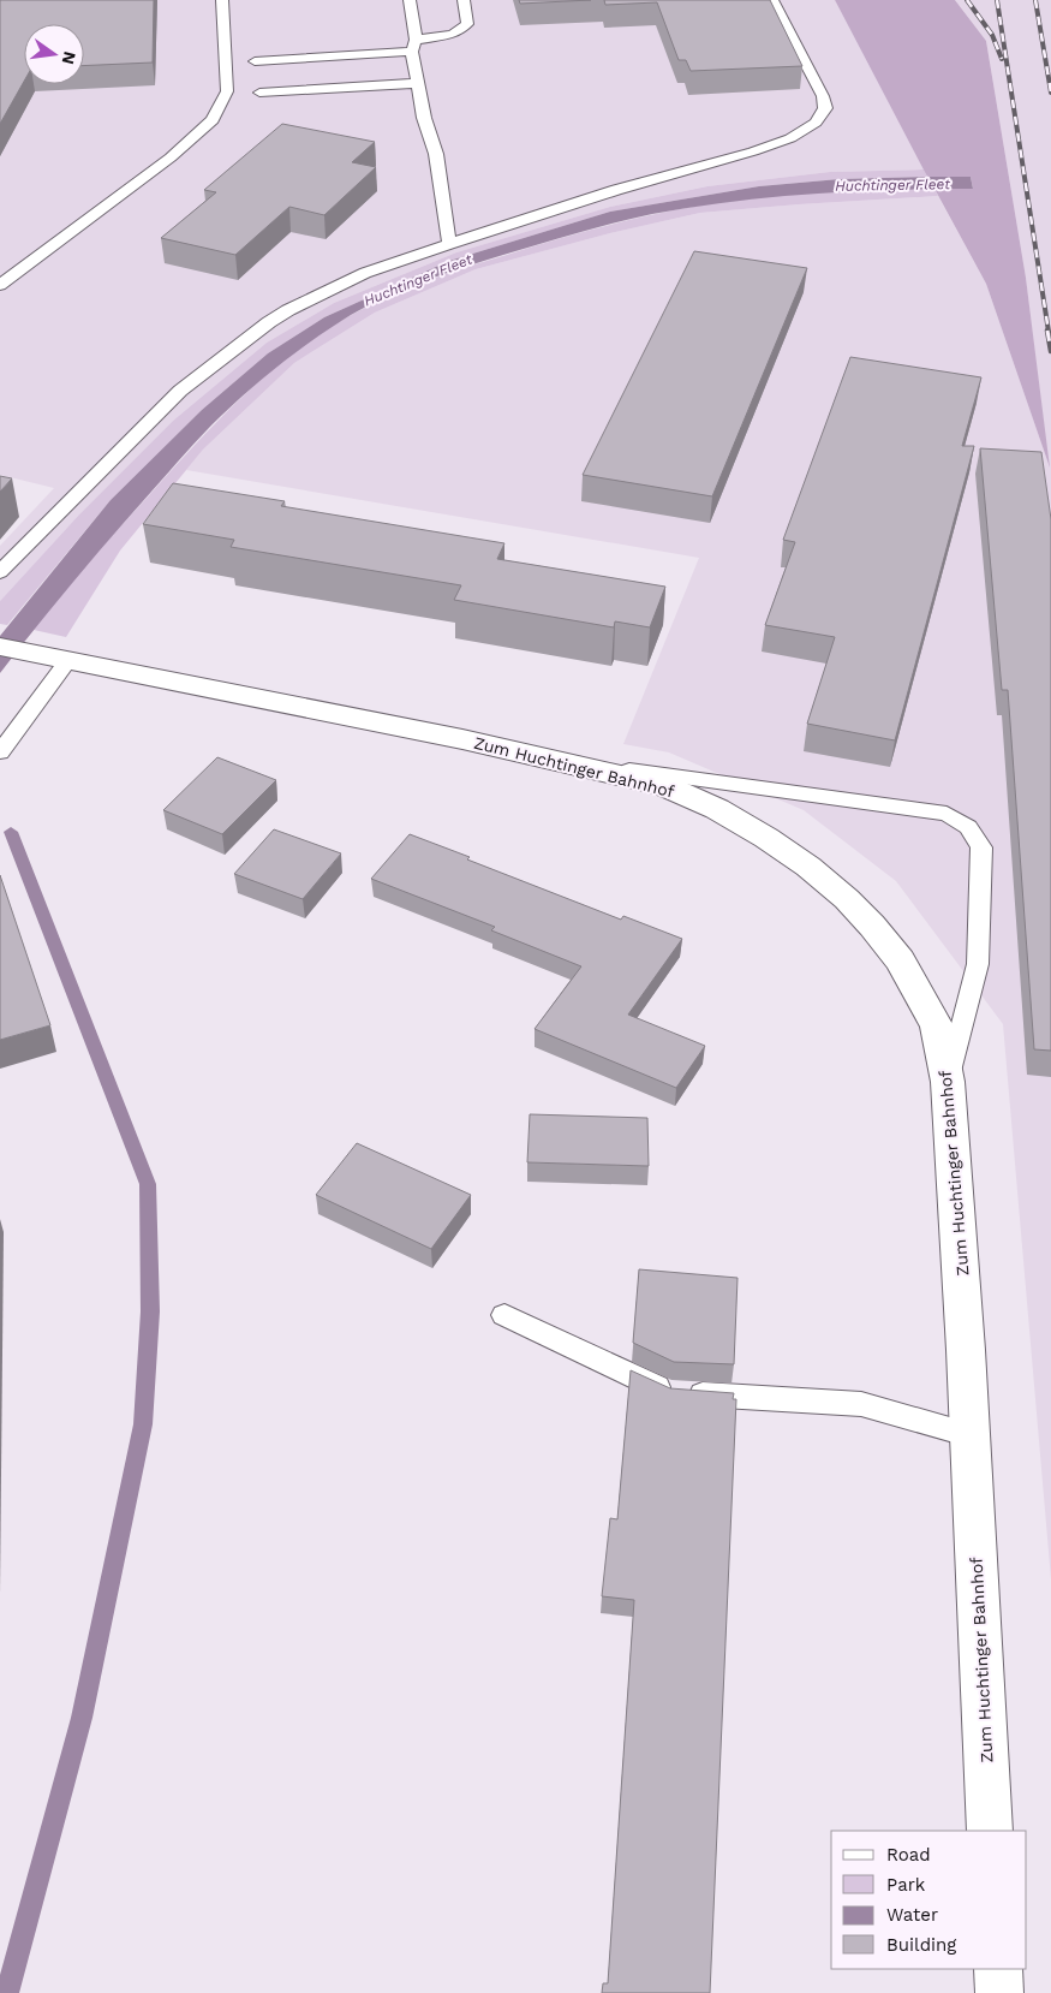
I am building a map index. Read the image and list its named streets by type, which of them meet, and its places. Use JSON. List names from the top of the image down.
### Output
{
  "streets": {
    "street": ["Zum Huchtinger Bahnhof"]
  },
  "water": ["Huchtinger Fleet"],
  "legend": [
    "Road",
    "Park",
    "Water",
    "Building"
  ],
  "north": "right"
}
